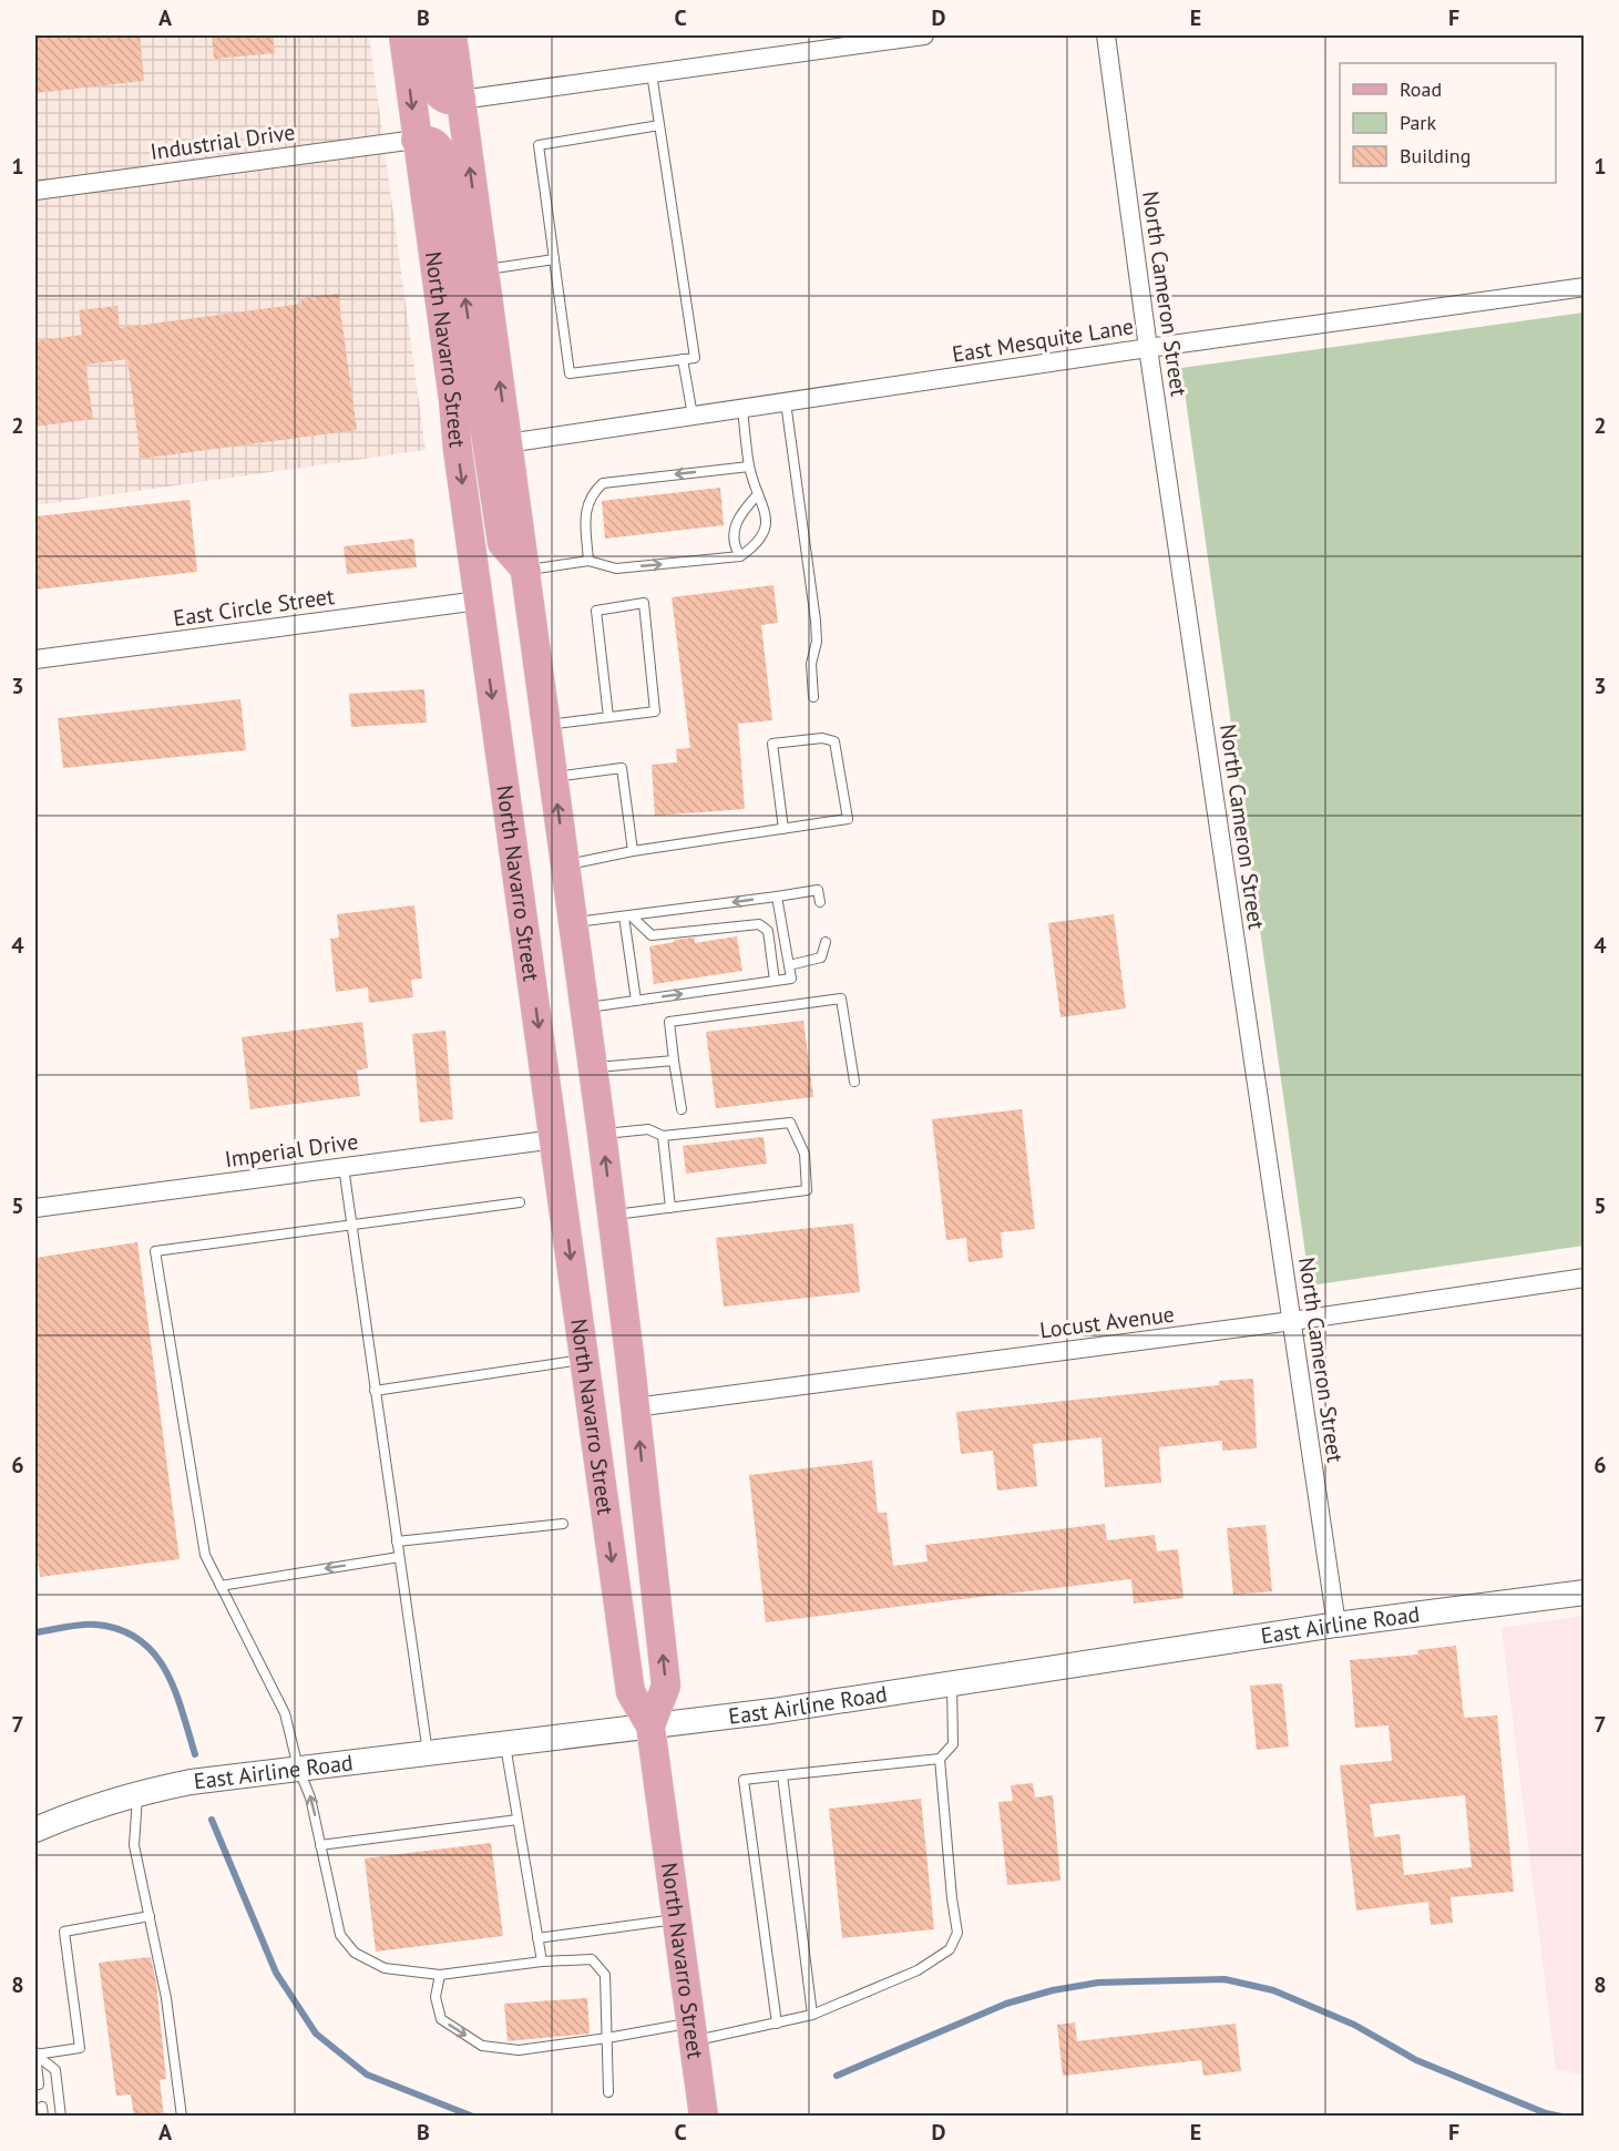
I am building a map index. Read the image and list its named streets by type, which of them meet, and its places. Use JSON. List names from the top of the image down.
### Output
{
  "streets": {
    "main road": ["North Navarro Street", "East Airline Road"],
    "street": [
      "Industrial Drive",
      "North Cameron Street",
      "East Mesquite Lane",
      "East Circle Street",
      "Imperial Drive",
      "Locust Avenue"
    ]
  },
  "crossings": [
    ["Industrial Drive", "North Navarro Street"],
    ["North Cameron Street", "East Mesquite Lane"],
    ["North Cameron Street", "Locust Avenue"],
    ["North Cameron Street", "East Airline Road"],
    ["East Mesquite Lane", "North Navarro Street"],
    ["North Navarro Street", "East Circle Street"],
    ["North Navarro Street", "Imperial Drive"],
    ["North Navarro Street", "Locust Avenue"],
    ["North Navarro Street", "East Airline Road"]
  ],
  "legend": ["Road", "Park", "Building"],
  "grid": {
    "columns": [
      "A",
      "B",
      "C",
      "D",
      "E",
      "F"
    ],
    "rows": [
      "1",
      "2",
      "3",
      "4",
      "5",
      "6",
      "7",
      "8"
    ]
  }
}
